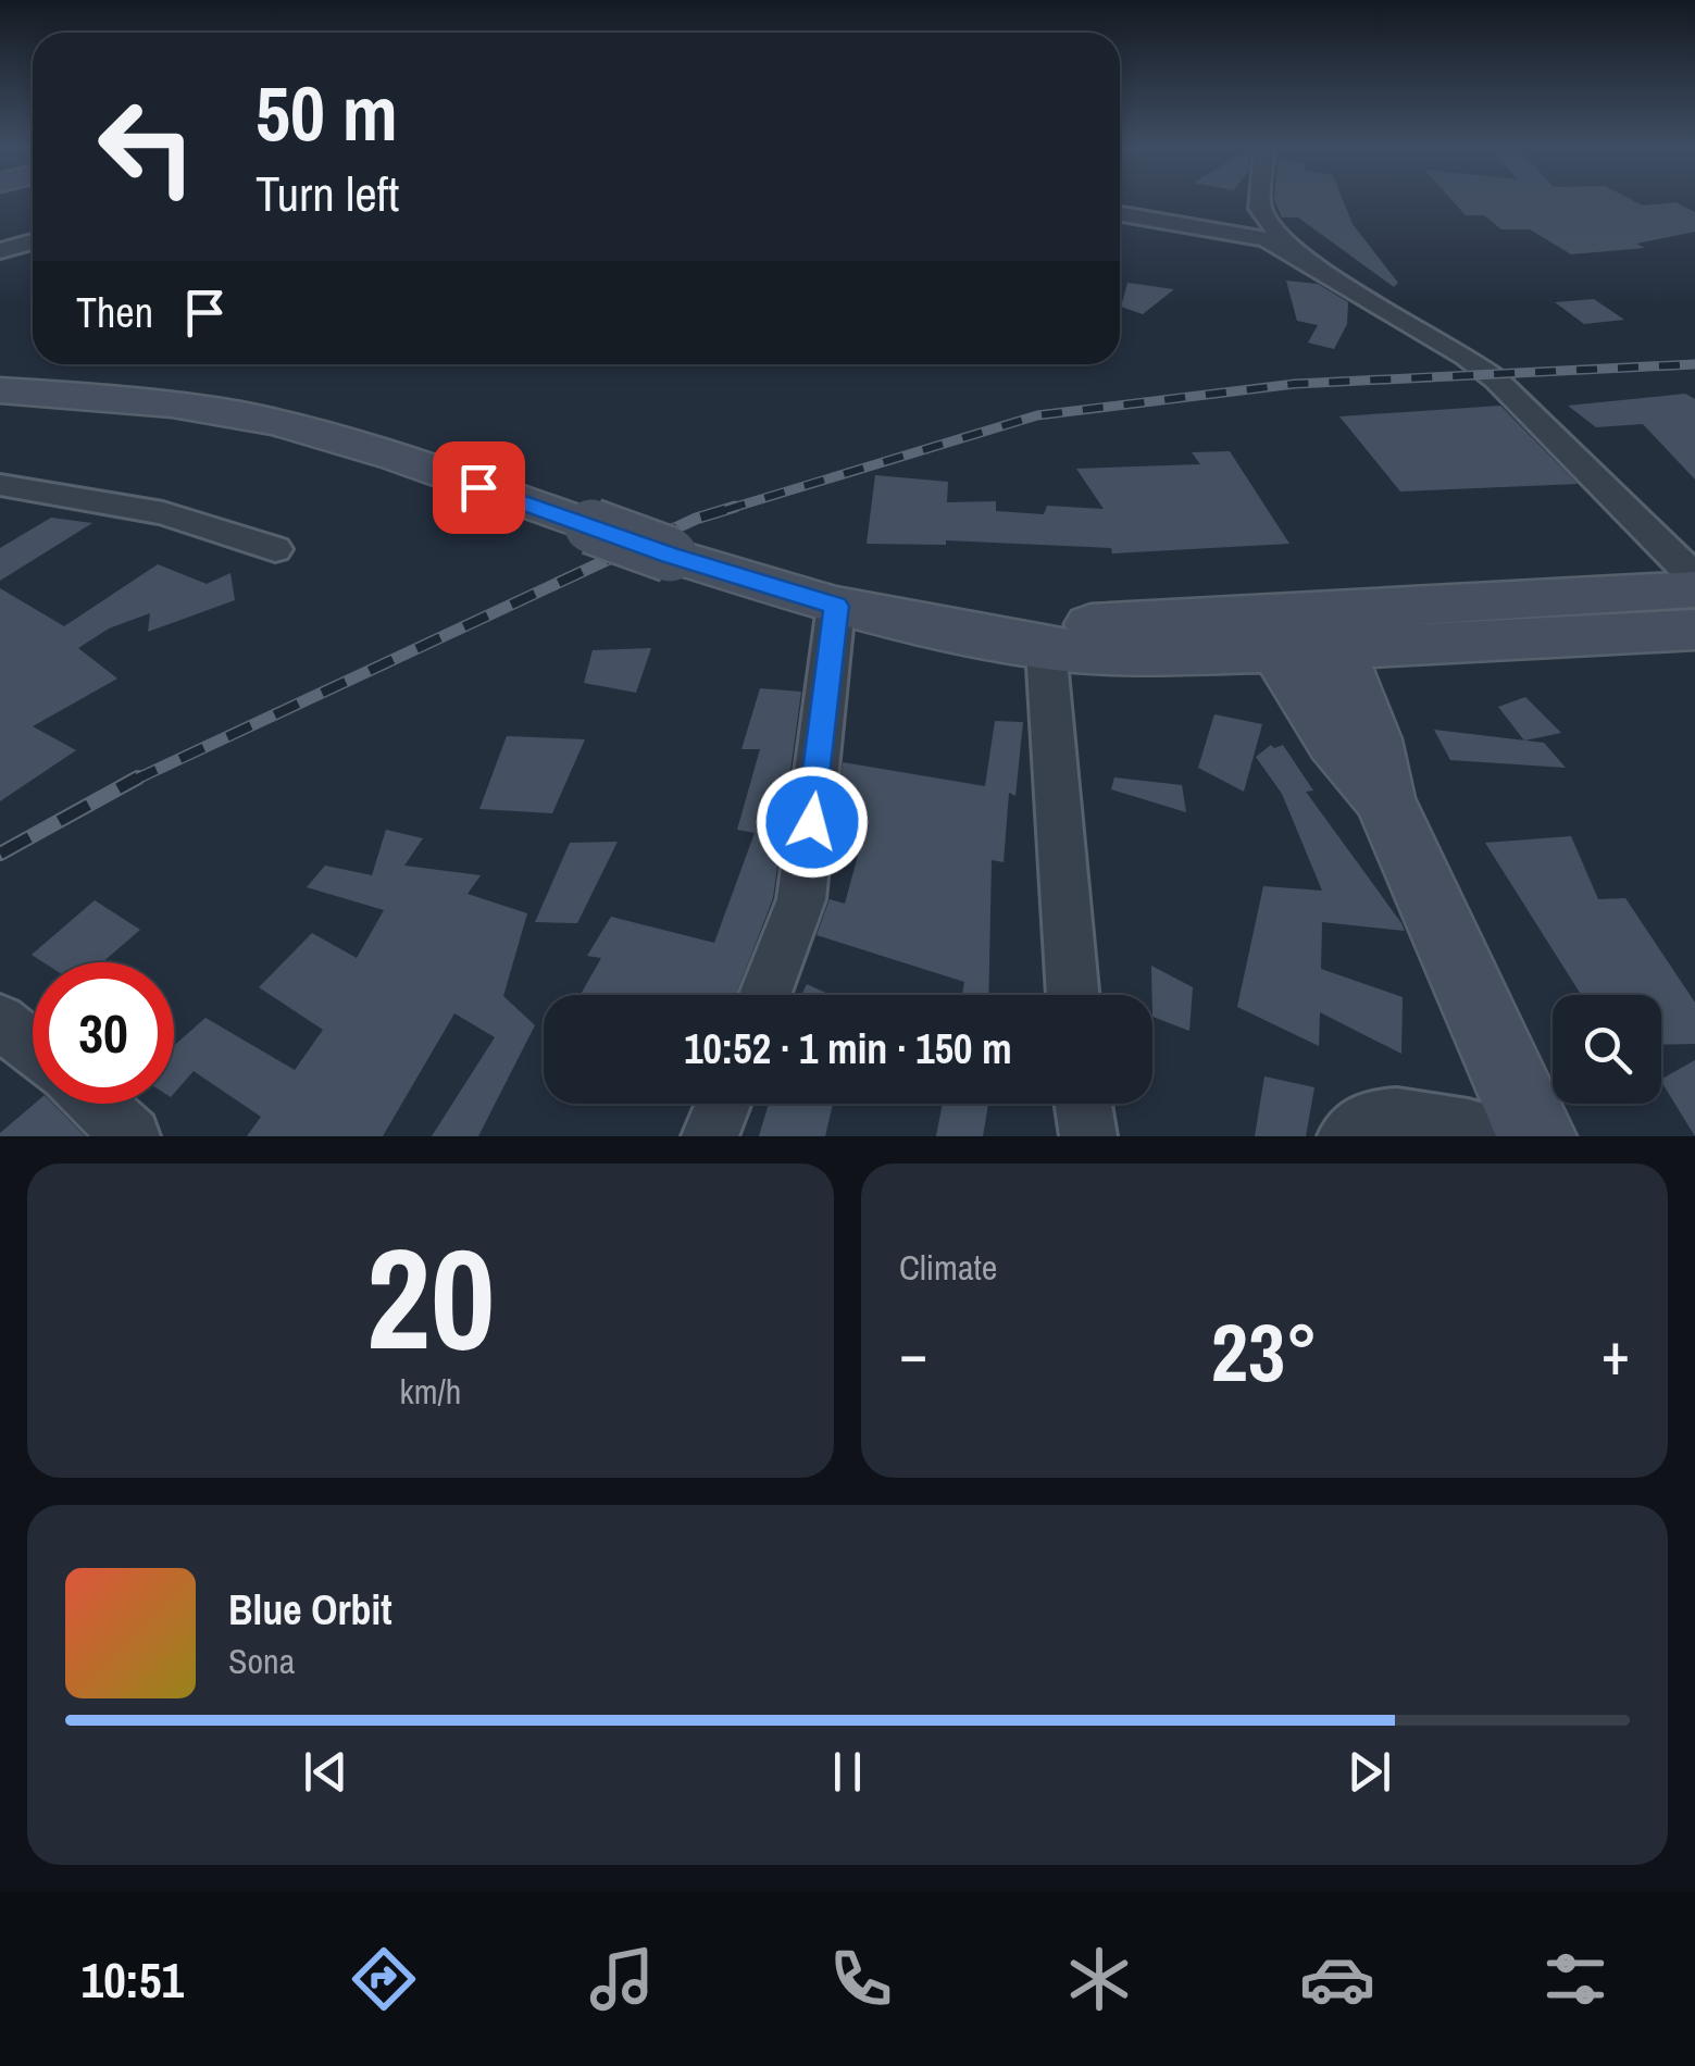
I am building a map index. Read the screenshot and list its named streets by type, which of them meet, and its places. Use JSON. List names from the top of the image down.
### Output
{
  "page": {
    "turn": ["50 m", "Turn left"],
    "then": "Then",
    "limit": "30",
    "trip": "10:52 · 1 min · 150 m",
    "tile": [
      ["20", "km/h"],
      "Climate"
    ],
    "heat": ["−", "23°", "+"],
    "song": ["Blue Orbit", "Sona"],
    "tabs": "10:51"
  }
}
